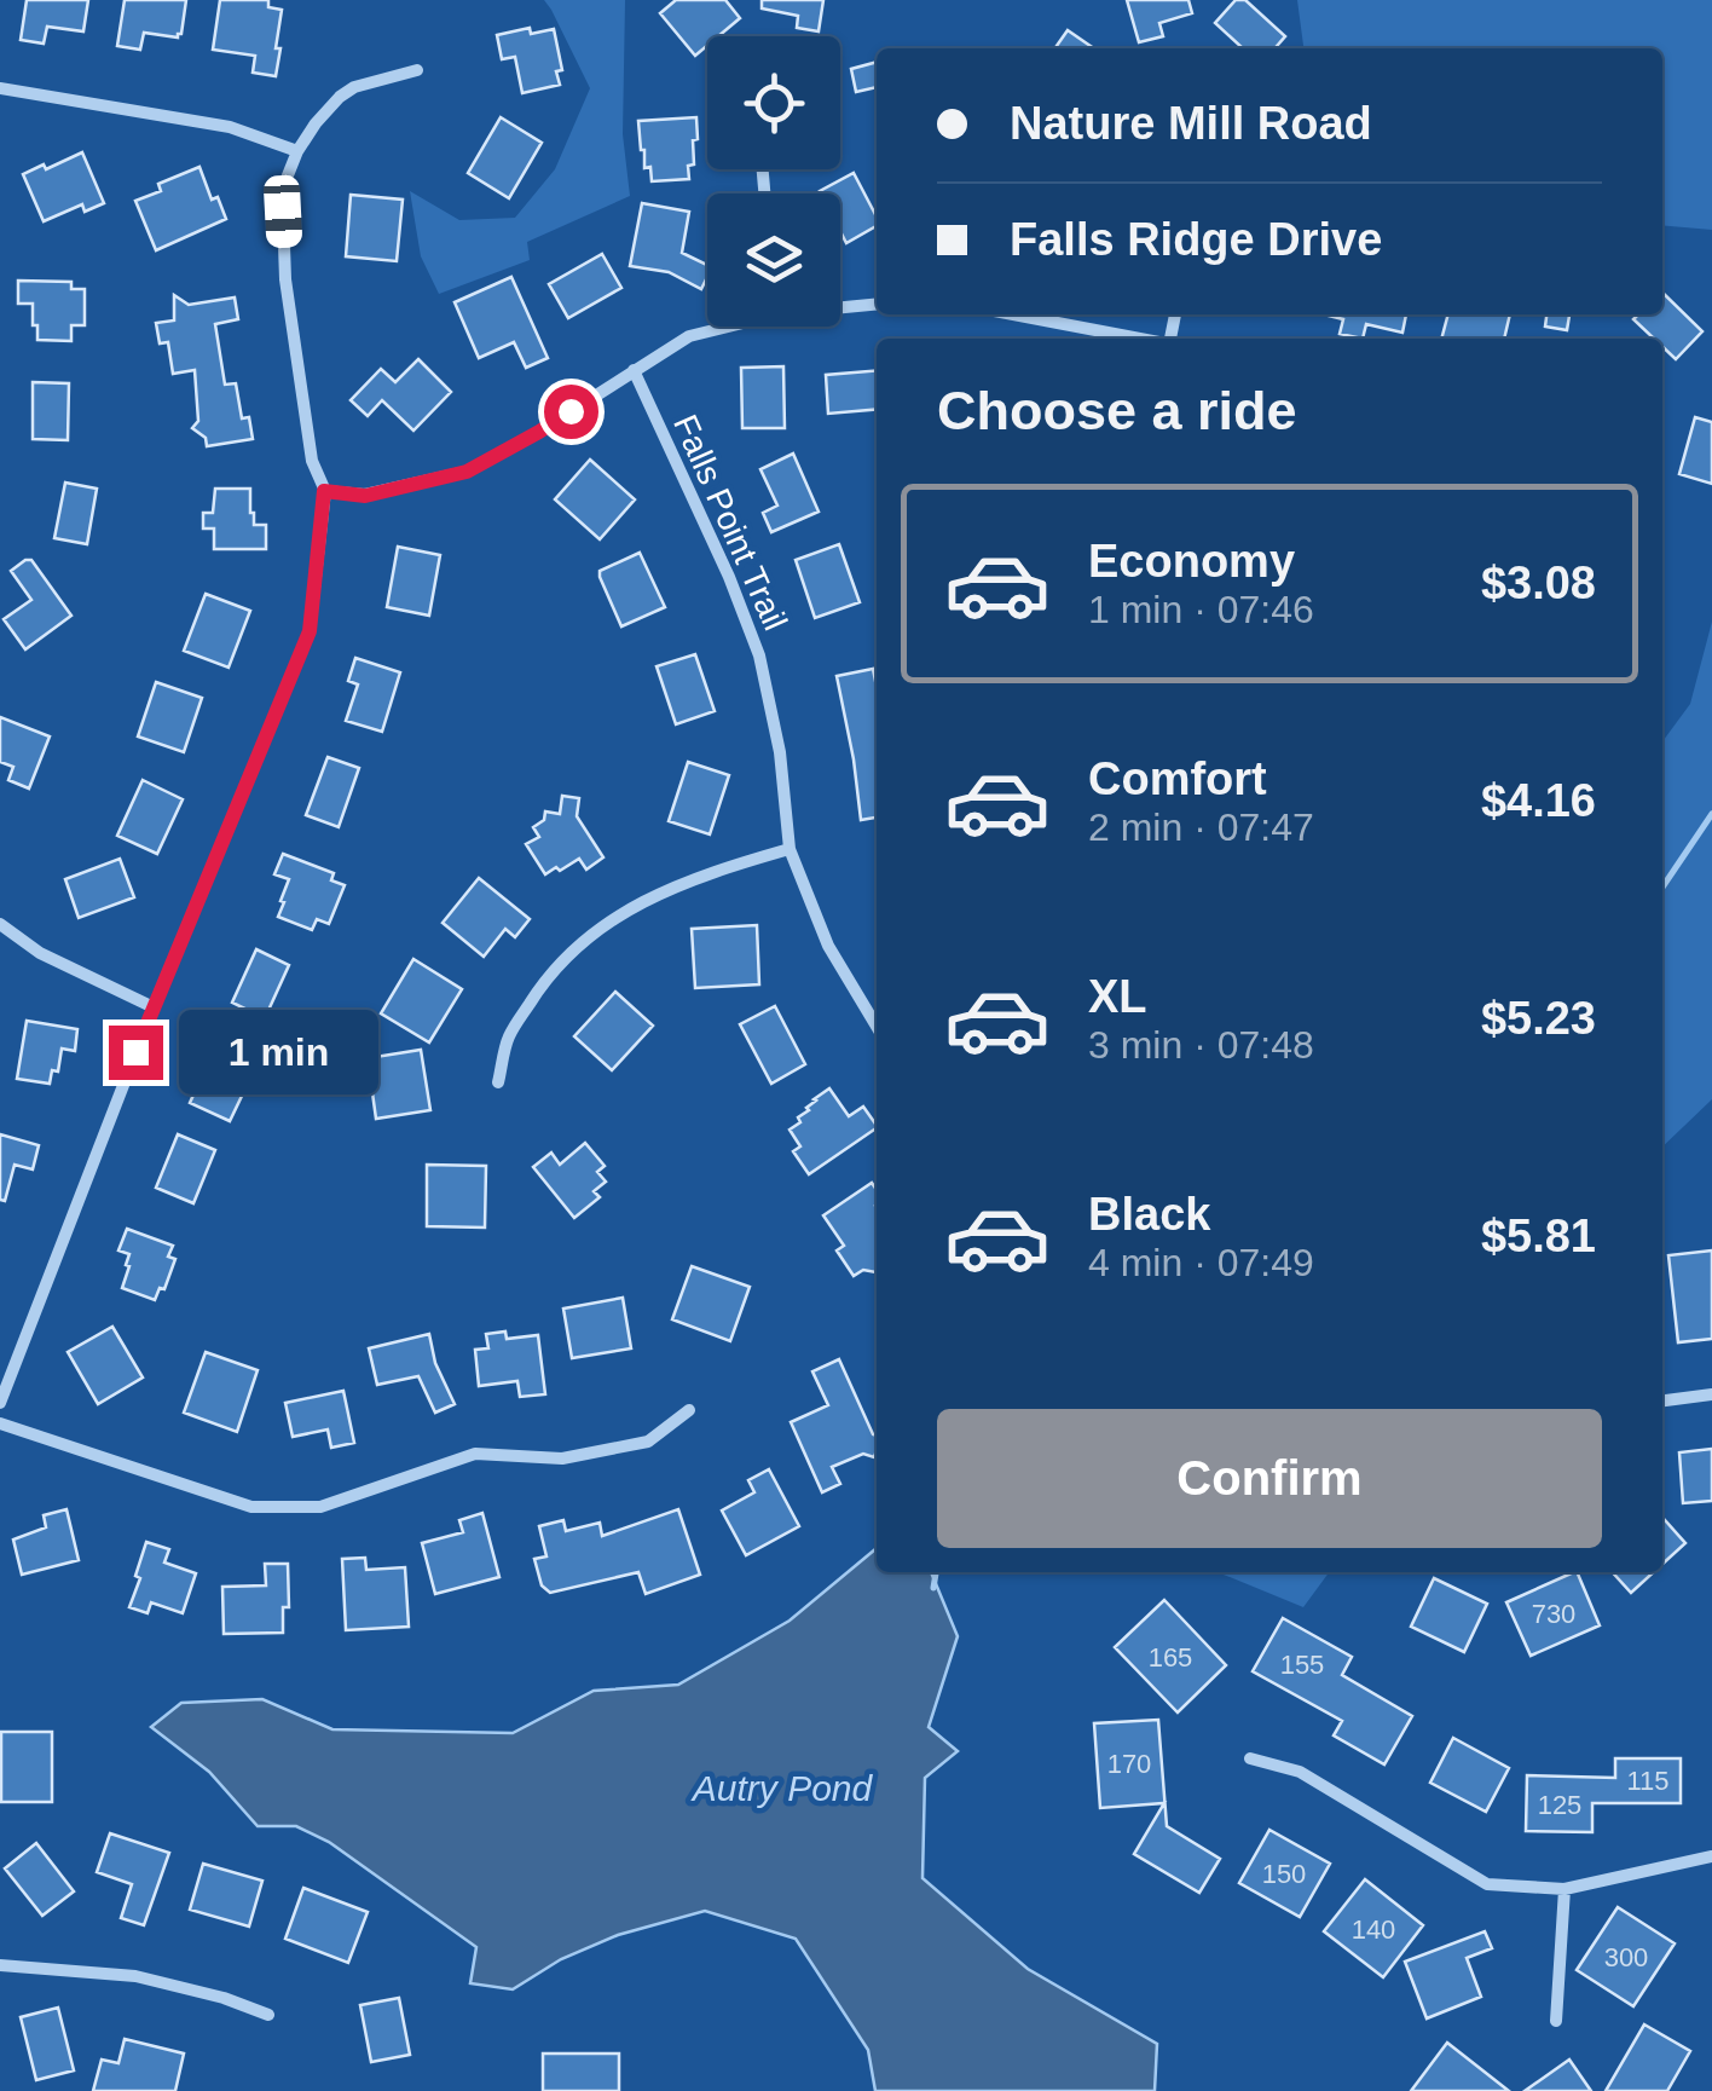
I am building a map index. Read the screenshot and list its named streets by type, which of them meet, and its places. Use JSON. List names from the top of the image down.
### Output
{
  "streets": {
    "street": ["Falls Point Trail"]
  },
  "water": ["Autry Pond"],
  "house_numbers": [
    "730",
    "165",
    "155",
    "170",
    "115",
    "125",
    "150",
    "140",
    "300"
  ],
  "page": {
    "banner": ["Nature Mill Road", "Falls Ridge Drive"],
    "heading": "Choose a ride",
    "list": [
      {
        "name": "Economy",
        "note": "1 min · 07:46",
        "value": "$3.08"
      },
      {
        "name": "Comfort",
        "note": "2 min · 07:47",
        "value": "$4.16"
      },
      {
        "name": "XL",
        "note": "3 min · 07:48",
        "value": "$5.23"
      },
      {
        "name": "Black",
        "note": "4 min · 07:49",
        "value": "$5.81"
      }
    ],
    "bubble": "1 min",
    "buttons": "Confirm"
  }
}
